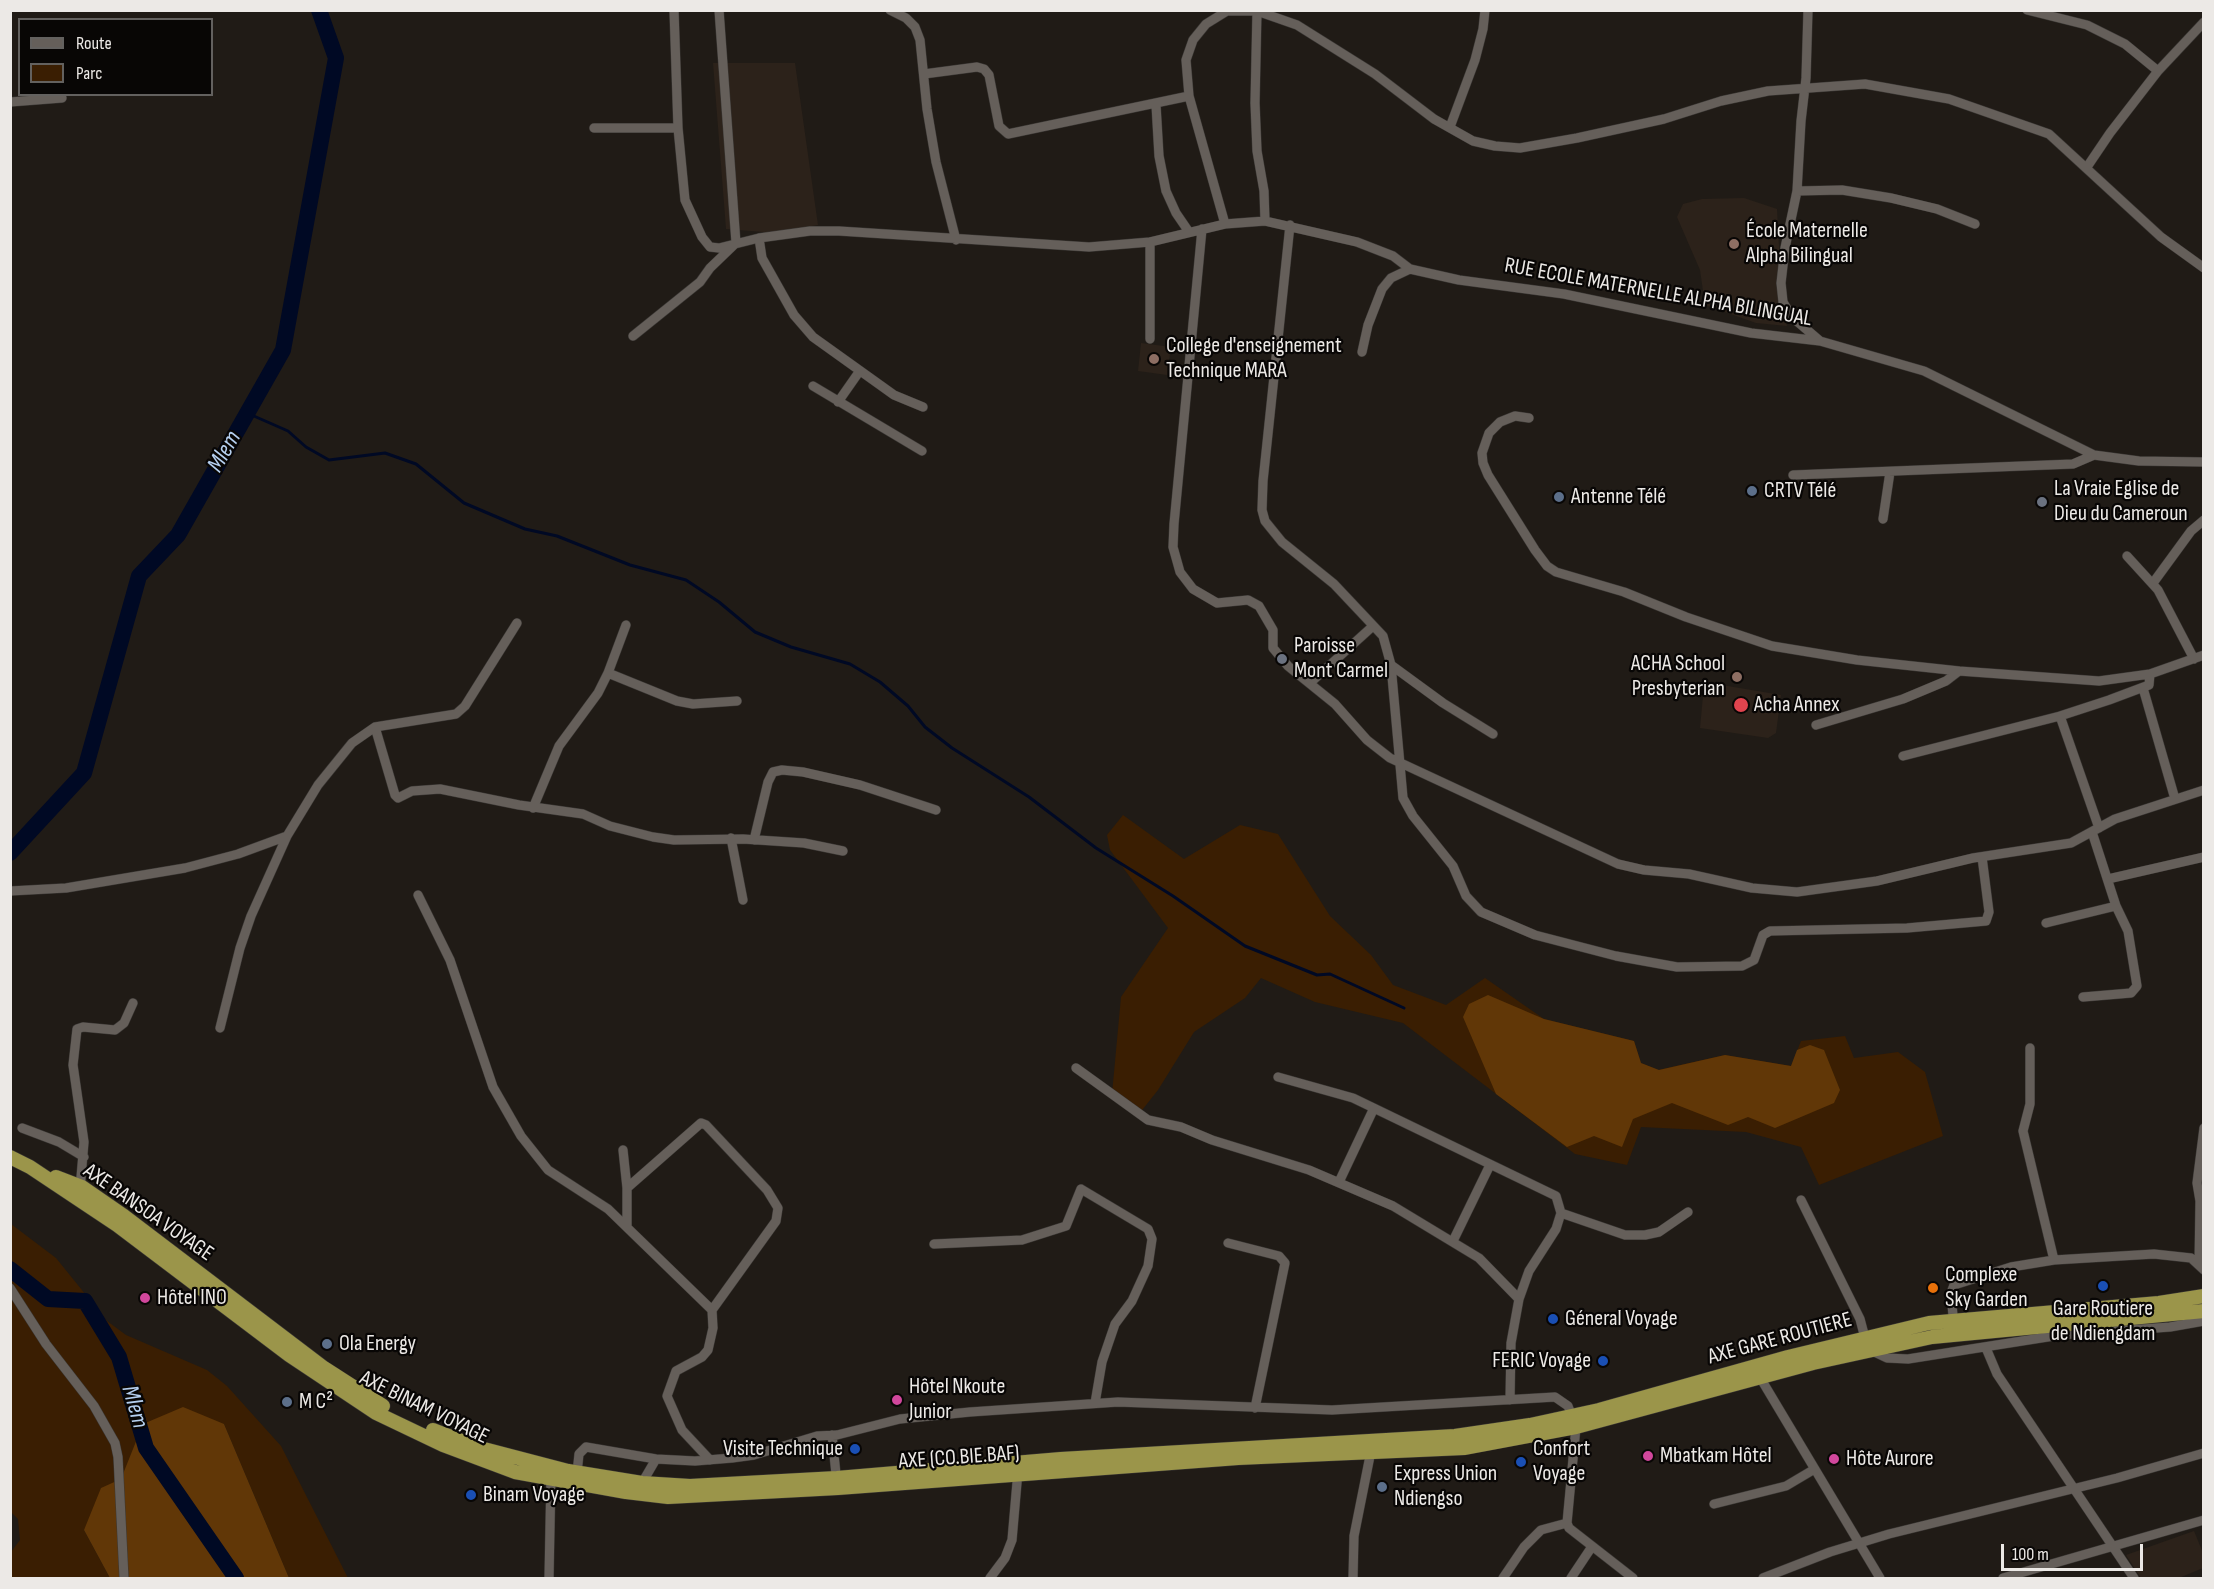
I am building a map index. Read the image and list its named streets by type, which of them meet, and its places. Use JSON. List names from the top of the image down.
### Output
{
  "streets": {
    "highway": [
      "AXE BANSOA VOYAGE",
      "AXE GARE ROUTIERE",
      "AXE BINAM VOYAGE",
      "AXE (CO.BIE.BAF)"
    ],
    "street": ["RUE ECOLE MATERNELLE ALPHA BILINGUAL"]
  },
  "crossings": [
    ["AXE BANSOA VOYAGE", "AXE BINAM VOYAGE"],
    ["AXE GARE ROUTIERE", "AXE (CO.BIE.BAF)"],
    ["AXE BINAM VOYAGE", "AXE (CO.BIE.BAF)"]
  ],
  "water": ["Mlem"],
  "places": [
    "École Maternelle Alpha Bilingual",
    "College d'enseignement Technique MARA",
    "CRTV Télé",
    "Antenne Télé",
    "La Vraie Eglise de Dieu du Cameroun",
    "Paroisse Mont Carmel",
    "ACHA School Presbyterian",
    "Acha Annex",
    "Gare Routiere de Ndiengdam",
    "Complexe Sky Garden",
    "Hôtel INO",
    "Géneral Voyage",
    "Ola Energy",
    "FERIC Voyage",
    "Hôtel Nkoute Junior",
    "M C²",
    "Visite Technique",
    "Mbatkam Hôtel",
    "Hôte Aurore",
    "Confort Voyage",
    "Express Union Ndiengso",
    "Binam Voyage"
  ],
  "legend": ["Route", "Parc"],
  "scale_bar": "100 m"
}
